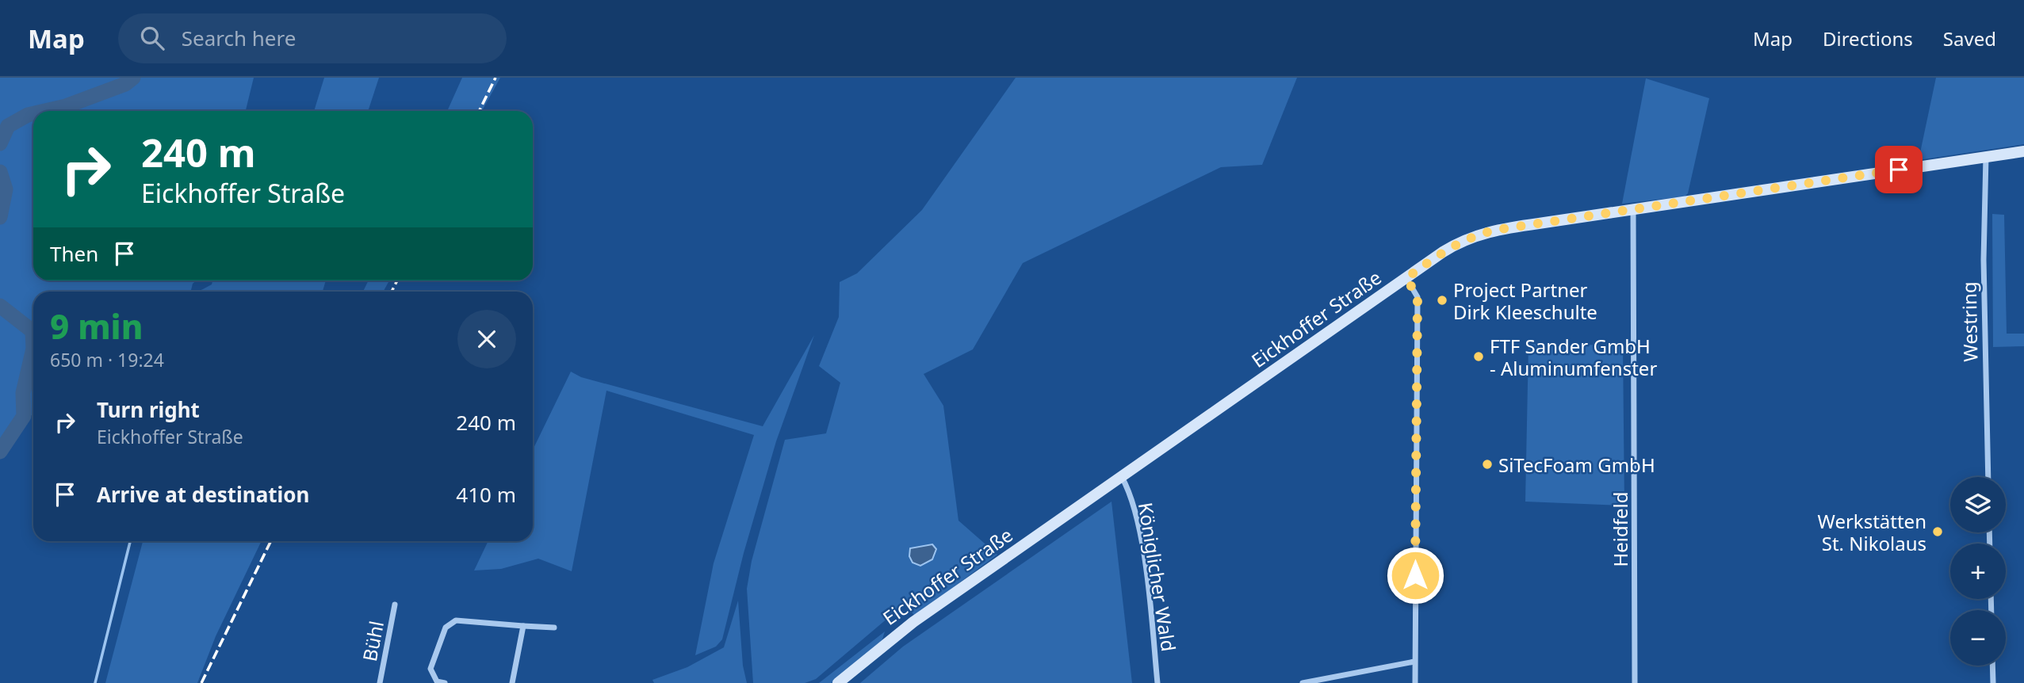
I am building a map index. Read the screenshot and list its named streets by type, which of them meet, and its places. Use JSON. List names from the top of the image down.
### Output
{
  "streets": {
    "main road": ["Eickhoffer Straße"],
    "street": [
      "Westring",
      "Heidfeld",
      "Königlicher Wald",
      "Bühl"
    ]
  },
  "crossings": [
    ["Eickhoffer Straße", "Westring"],
    ["Eickhoffer Straße", "Heidfeld"],
    ["Eickhoffer Straße", "Königlicher Wald"]
  ],
  "places": [
    "Project Partner Dirk Kleeschulte",
    "FTF Sander GmbH - Aluminumfenster",
    "SiTecFoam GmbH",
    "Werkstätten St. Nikolaus"
  ],
  "page": {
    "header": "Map",
    "search": "Search here",
    "nav": ["Map", "Directions", "Saved"],
    "turn": ["240 m", "Eickhoffer Straße"],
    "then": "Then",
    "heading": ["9 min", "650 m · 19:24"],
    "list": [
      {
        "name": "Turn right",
        "note": "Eickhoffer Straße",
        "value": "240 m"
      },
      {
        "name": "Arrive at destination",
        "value": "410 m"
      }
    ],
    "map_buttons": ["+", "−"]
  }
}
